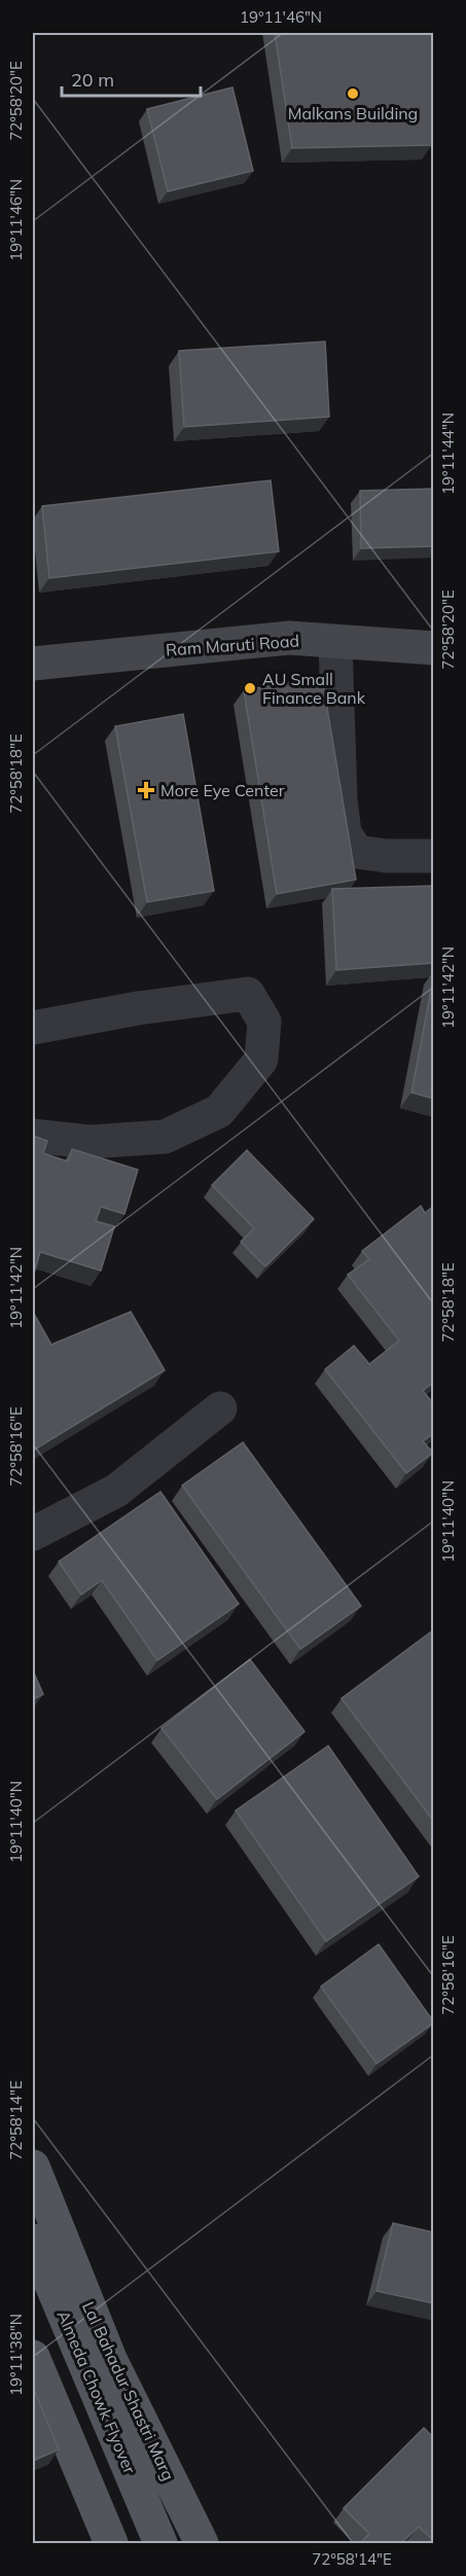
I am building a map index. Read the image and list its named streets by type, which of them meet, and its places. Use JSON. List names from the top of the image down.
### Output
{
  "streets": {
    "main road": ["Lal Bahadur Shastri Marg", "Almeda Chowk Flyover"],
    "street": ["Ram Maruti Road"]
  },
  "places": {
    "other": ["Malkans Building", "AU Small Finance Bank"],
    "health": ["More Eye Center"]
  },
  "scale_bar": "20 m",
  "coordinates": [
    "19°11'46\"N",
    "72°58'20\"E",
    "19°11'44\"N",
    "72°58'18\"E",
    "19°11'42\"N",
    "72°58'16\"E",
    "19°11'40\"N",
    "72°58'14\"E",
    "19°11'38\"N"
  ]
}
